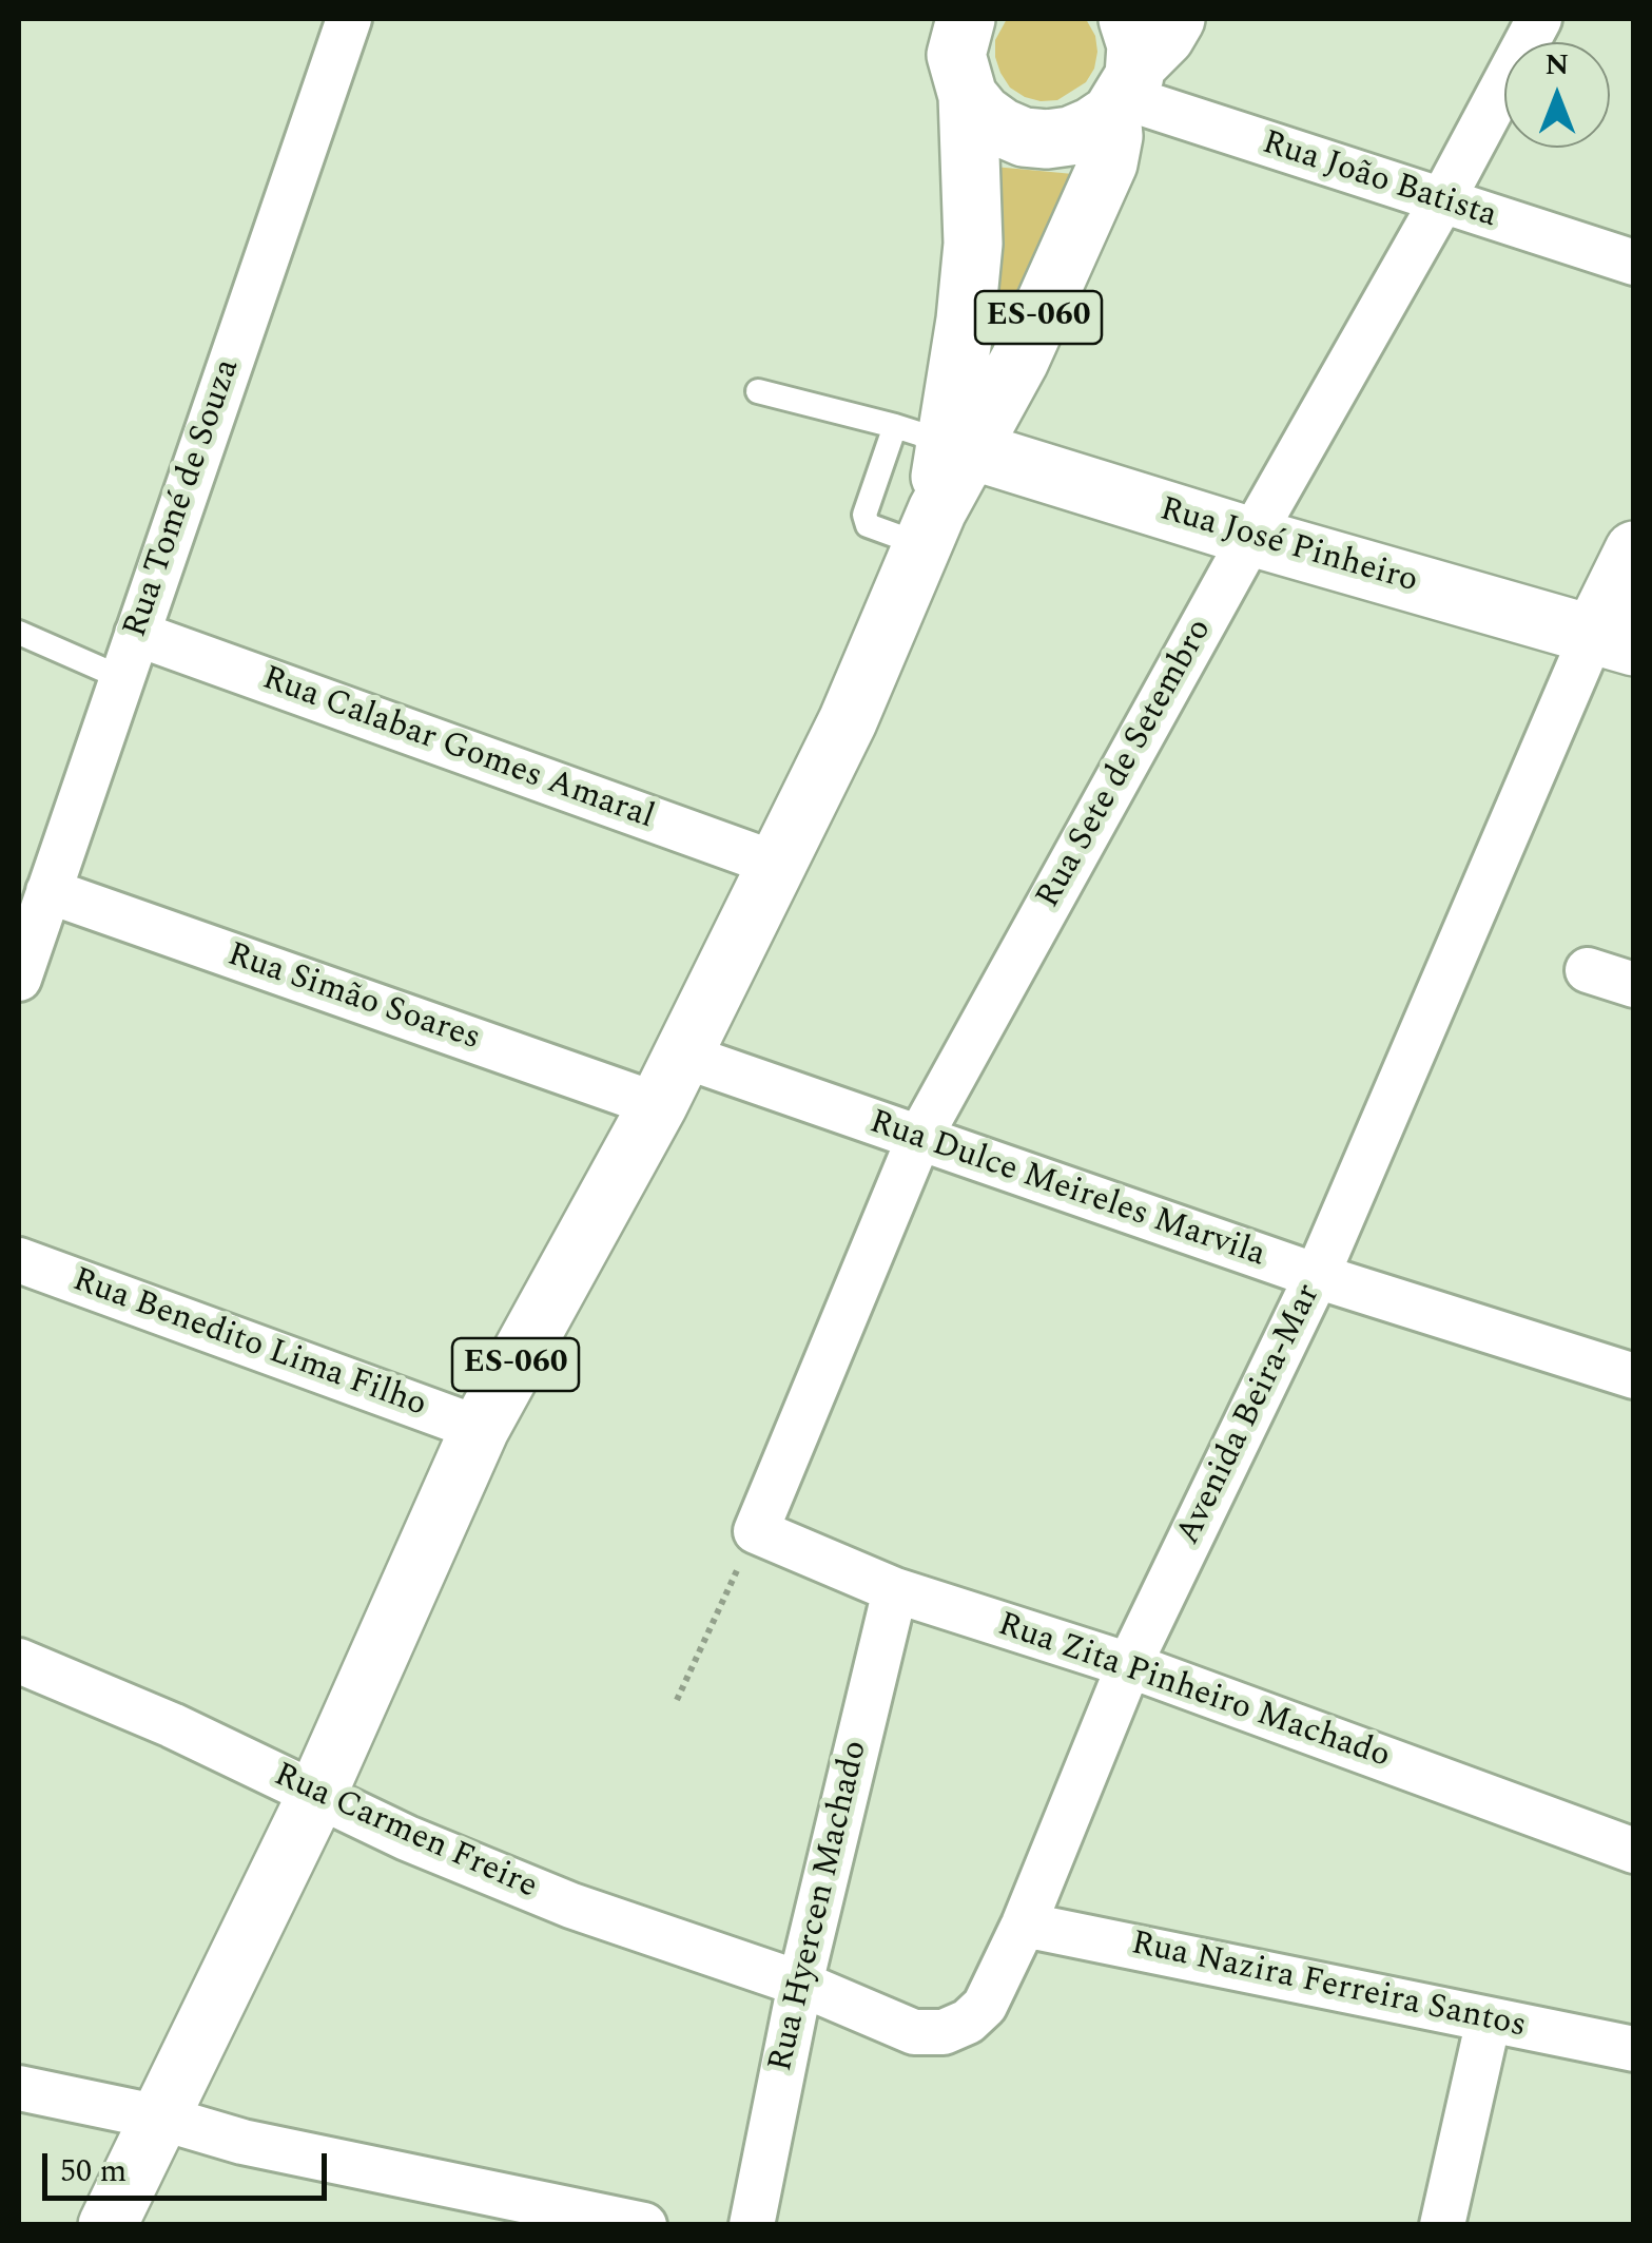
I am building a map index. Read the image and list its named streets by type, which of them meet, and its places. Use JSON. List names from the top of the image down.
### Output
{
  "streets": {
    "main road": ["ES-060", "Rua José Pinheiro"],
    "street": [
      "Rua João Batista",
      "Rua Tomé de Souza",
      "Rua Calabar Gomes Amaral",
      "Rua Sete de Setembro",
      "Rua Simão Soares",
      "Rua Dulce Meireles Marvila",
      "Rua Benedito Lima Filho",
      "Avenida Beira-Mar",
      "Rua Zita Pinheiro Machado",
      "Rua Carmen Freire",
      "Rua Hyercen Machado",
      "Rua Nazira Ferreira Santos"
    ]
  },
  "crossings": [
    ["Rua João Batista", "ES-060"],
    ["Rua João Batista", "Rua Sete de Setembro"],
    ["ES-060", "Rua José Pinheiro"],
    ["ES-060", "Rua Calabar Gomes Amaral"],
    ["ES-060", "Rua Simão Soares"],
    ["ES-060", "Rua Dulce Meireles Marvila"],
    ["ES-060", "Rua Benedito Lima Filho"],
    ["ES-060", "Rua Carmen Freire"],
    ["Rua Tomé de Souza", "Rua Calabar Gomes Amaral"],
    ["Rua Tomé de Souza", "Rua Simão Soares"],
    ["Rua José Pinheiro", "Rua Sete de Setembro"],
    ["Rua José Pinheiro", "Avenida Beira-Mar"],
    ["Rua Sete de Setembro", "Rua Dulce Meireles Marvila"],
    ["Rua Sete de Setembro", "Rua Zita Pinheiro Machado"],
    ["Rua Simão Soares", "Rua Dulce Meireles Marvila"],
    ["Rua Dulce Meireles Marvila", "Avenida Beira-Mar"],
    ["Avenida Beira-Mar", "Rua Zita Pinheiro Machado"],
    ["Avenida Beira-Mar", "Rua Carmen Freire"],
    ["Avenida Beira-Mar", "Rua Hyercen Machado"],
    ["Avenida Beira-Mar", "Rua Nazira Ferreira Santos"],
    ["Rua Zita Pinheiro Machado", "Rua Hyercen Machado"],
    ["Rua Carmen Freire", "Rua Hyercen Machado"]
  ],
  "scale_bar": "50 m",
  "north": "top"
}
